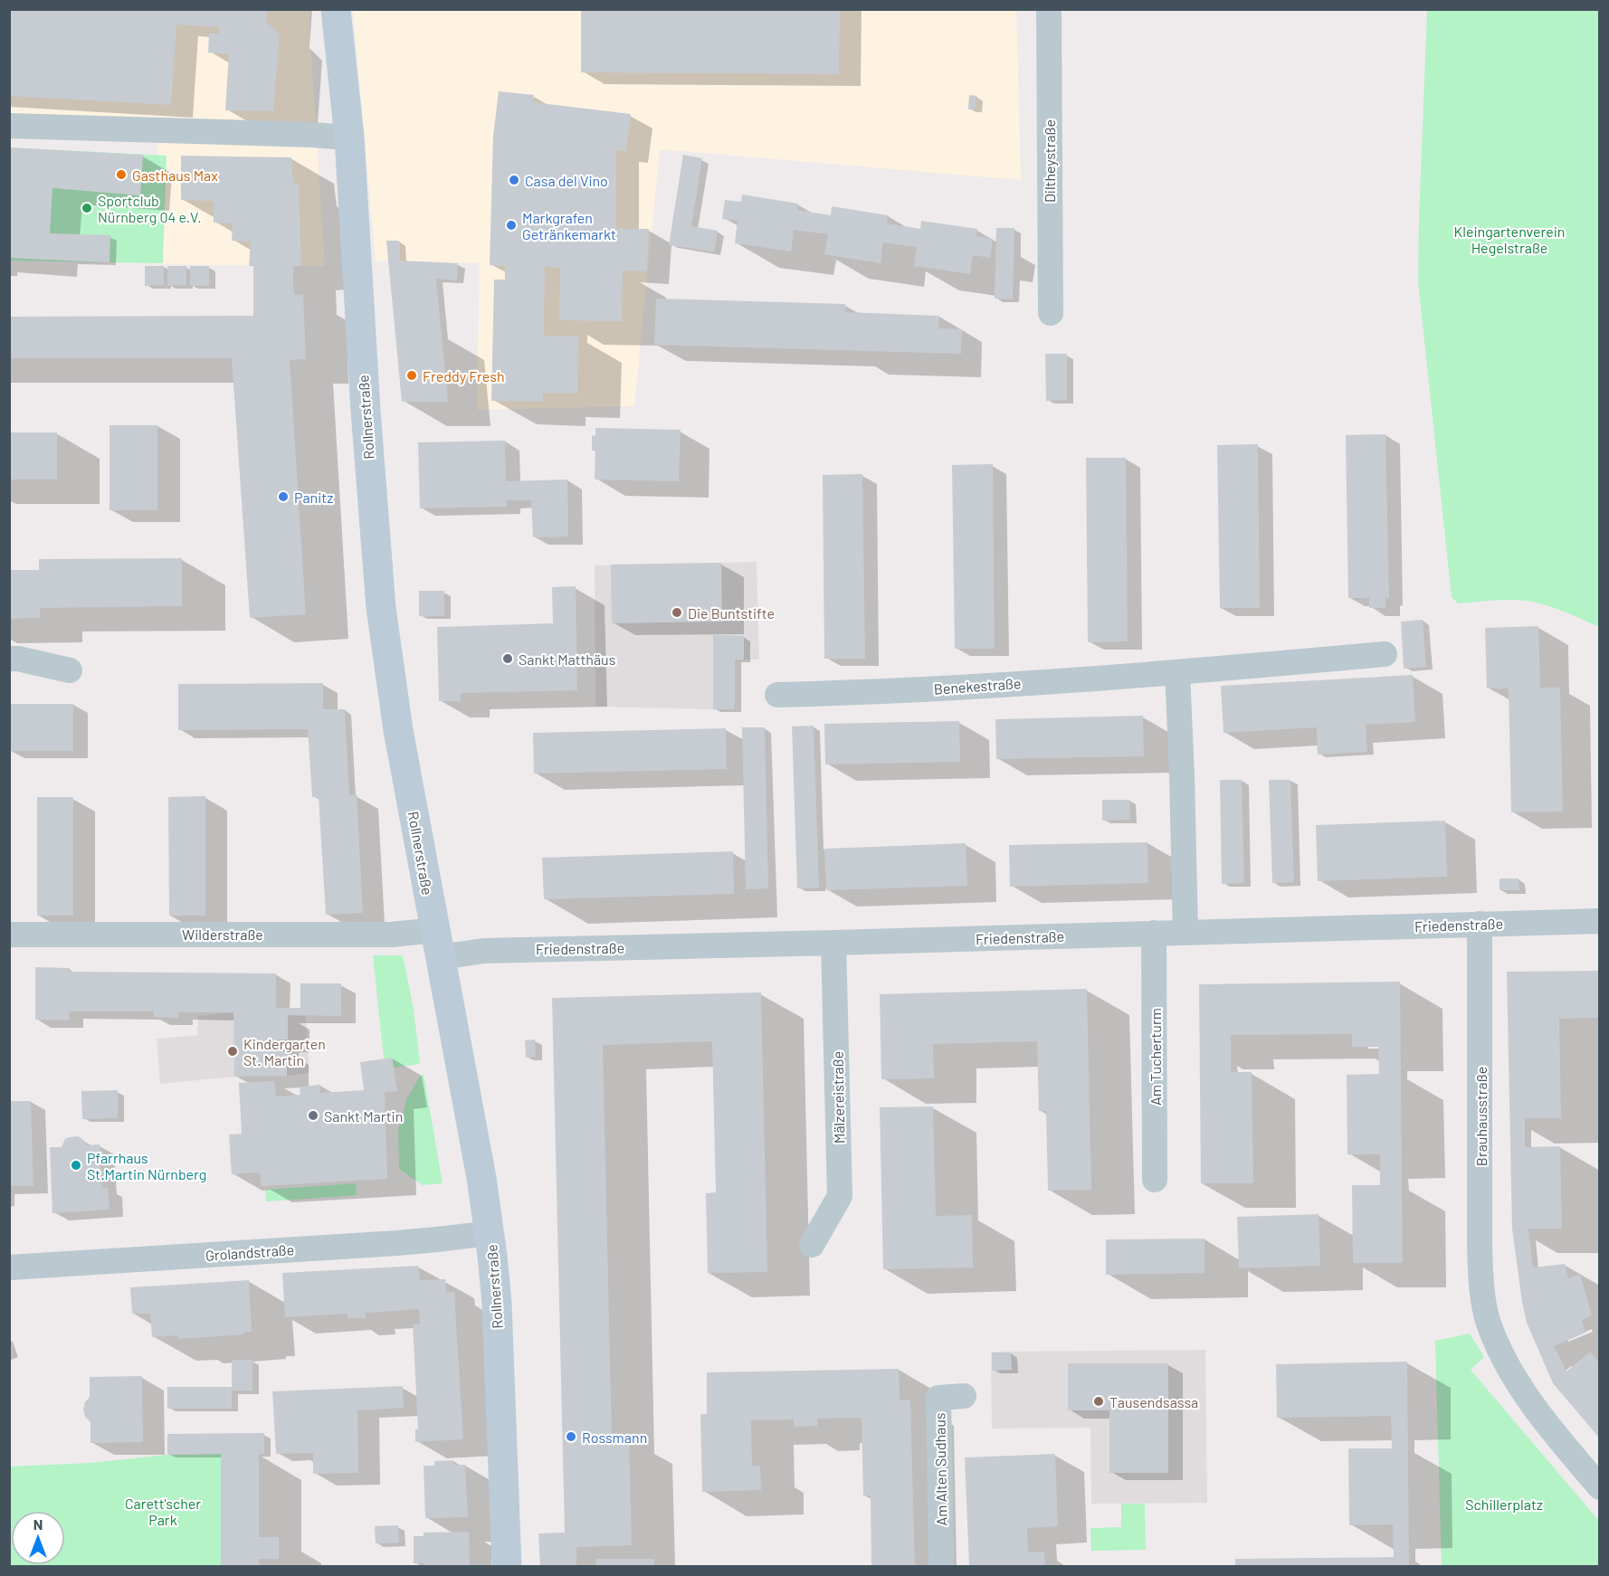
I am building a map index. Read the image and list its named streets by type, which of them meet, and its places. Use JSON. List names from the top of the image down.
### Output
{
  "streets": {
    "street": [
      "Diltheystraße",
      "Rollnerstraße",
      "Benekestraße",
      "Friedenstraße",
      "Wilderstraße",
      "Am Tucherturm",
      "Mälzereistraße",
      "Brauhausstraße",
      "Grolandstraße",
      "Am Alten Sudhaus"
    ]
  },
  "crossings": [
    ["Rollnerstraße", "Friedenstraße"],
    ["Rollnerstraße", "Wilderstraße"],
    ["Rollnerstraße", "Grolandstraße"],
    ["Friedenstraße", "Wilderstraße"],
    ["Friedenstraße", "Am Tucherturm"],
    ["Friedenstraße", "Mälzereistraße"],
    ["Friedenstraße", "Brauhausstraße"]
  ],
  "parks": ["Kleingartenverein Hegelstraße", "Carett'scher Park", "Schillerplatz"],
  "places": [
    "Gasthaus Max",
    "Casa del Vino",
    "Sportclub Nürnberg 04 e.V.",
    "Markgrafen Getränkemarkt",
    "Freddy Fresh",
    "Panitz",
    "Die Buntstifte",
    "Sankt Matthäus",
    "Kindergarten St. Martin",
    "Sankt Martin",
    "Pfarrhaus St.Martin Nürnberg",
    "Tausendsassa",
    "Rossmann"
  ],
  "north": "top"
}
